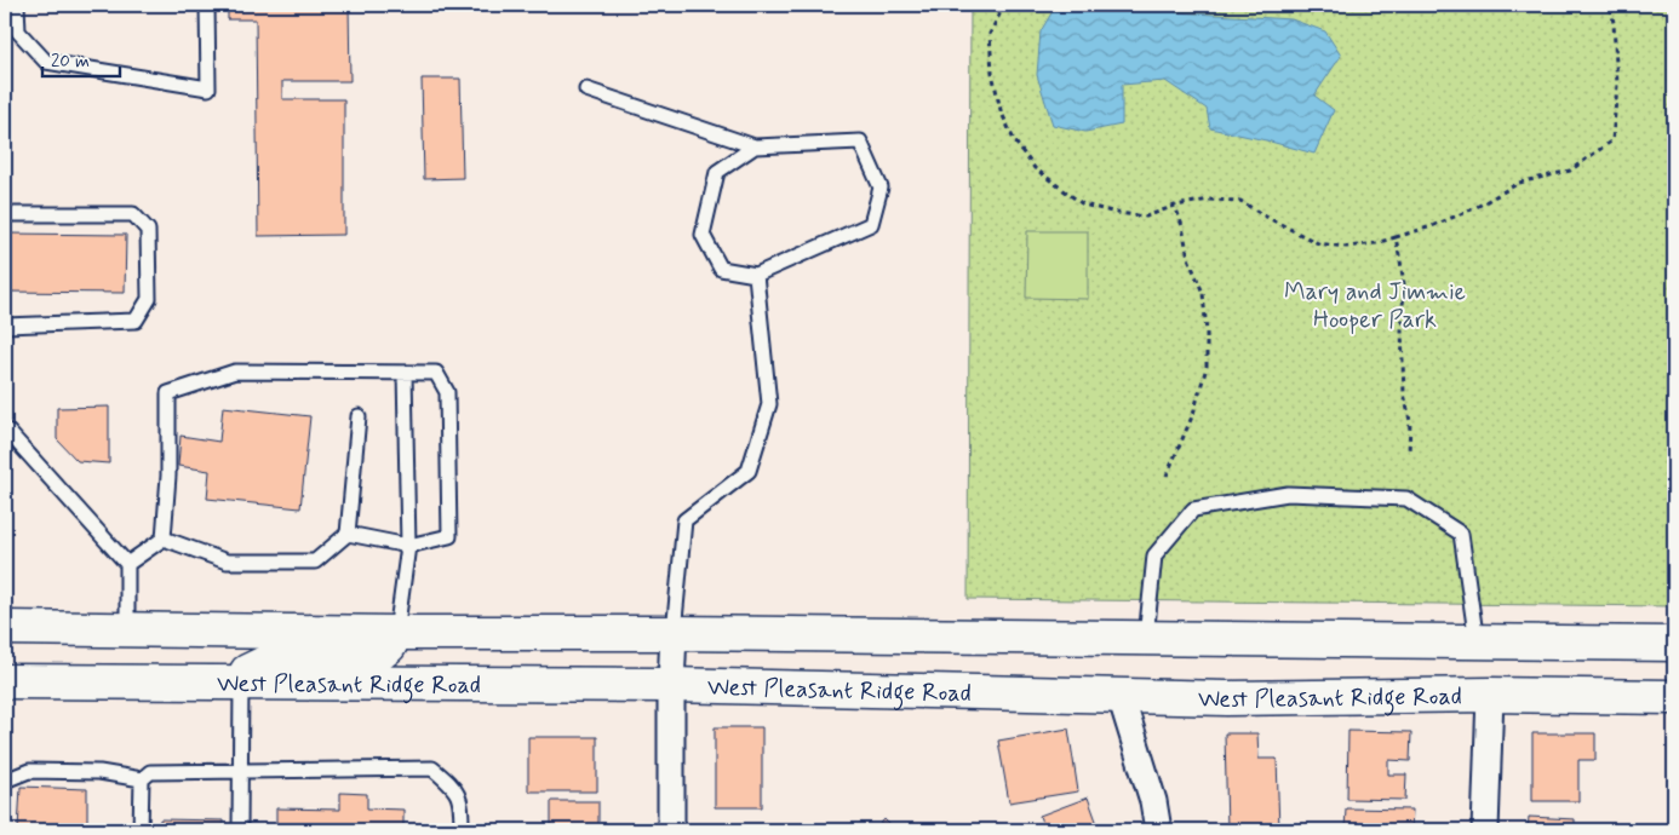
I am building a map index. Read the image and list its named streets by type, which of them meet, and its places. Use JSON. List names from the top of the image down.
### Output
{
  "streets": {
    "street": ["West Pleasant Ridge Road"]
  },
  "parks": ["Mary and Jimmie Hooper Park"],
  "scale_bar": "20 m"
}
